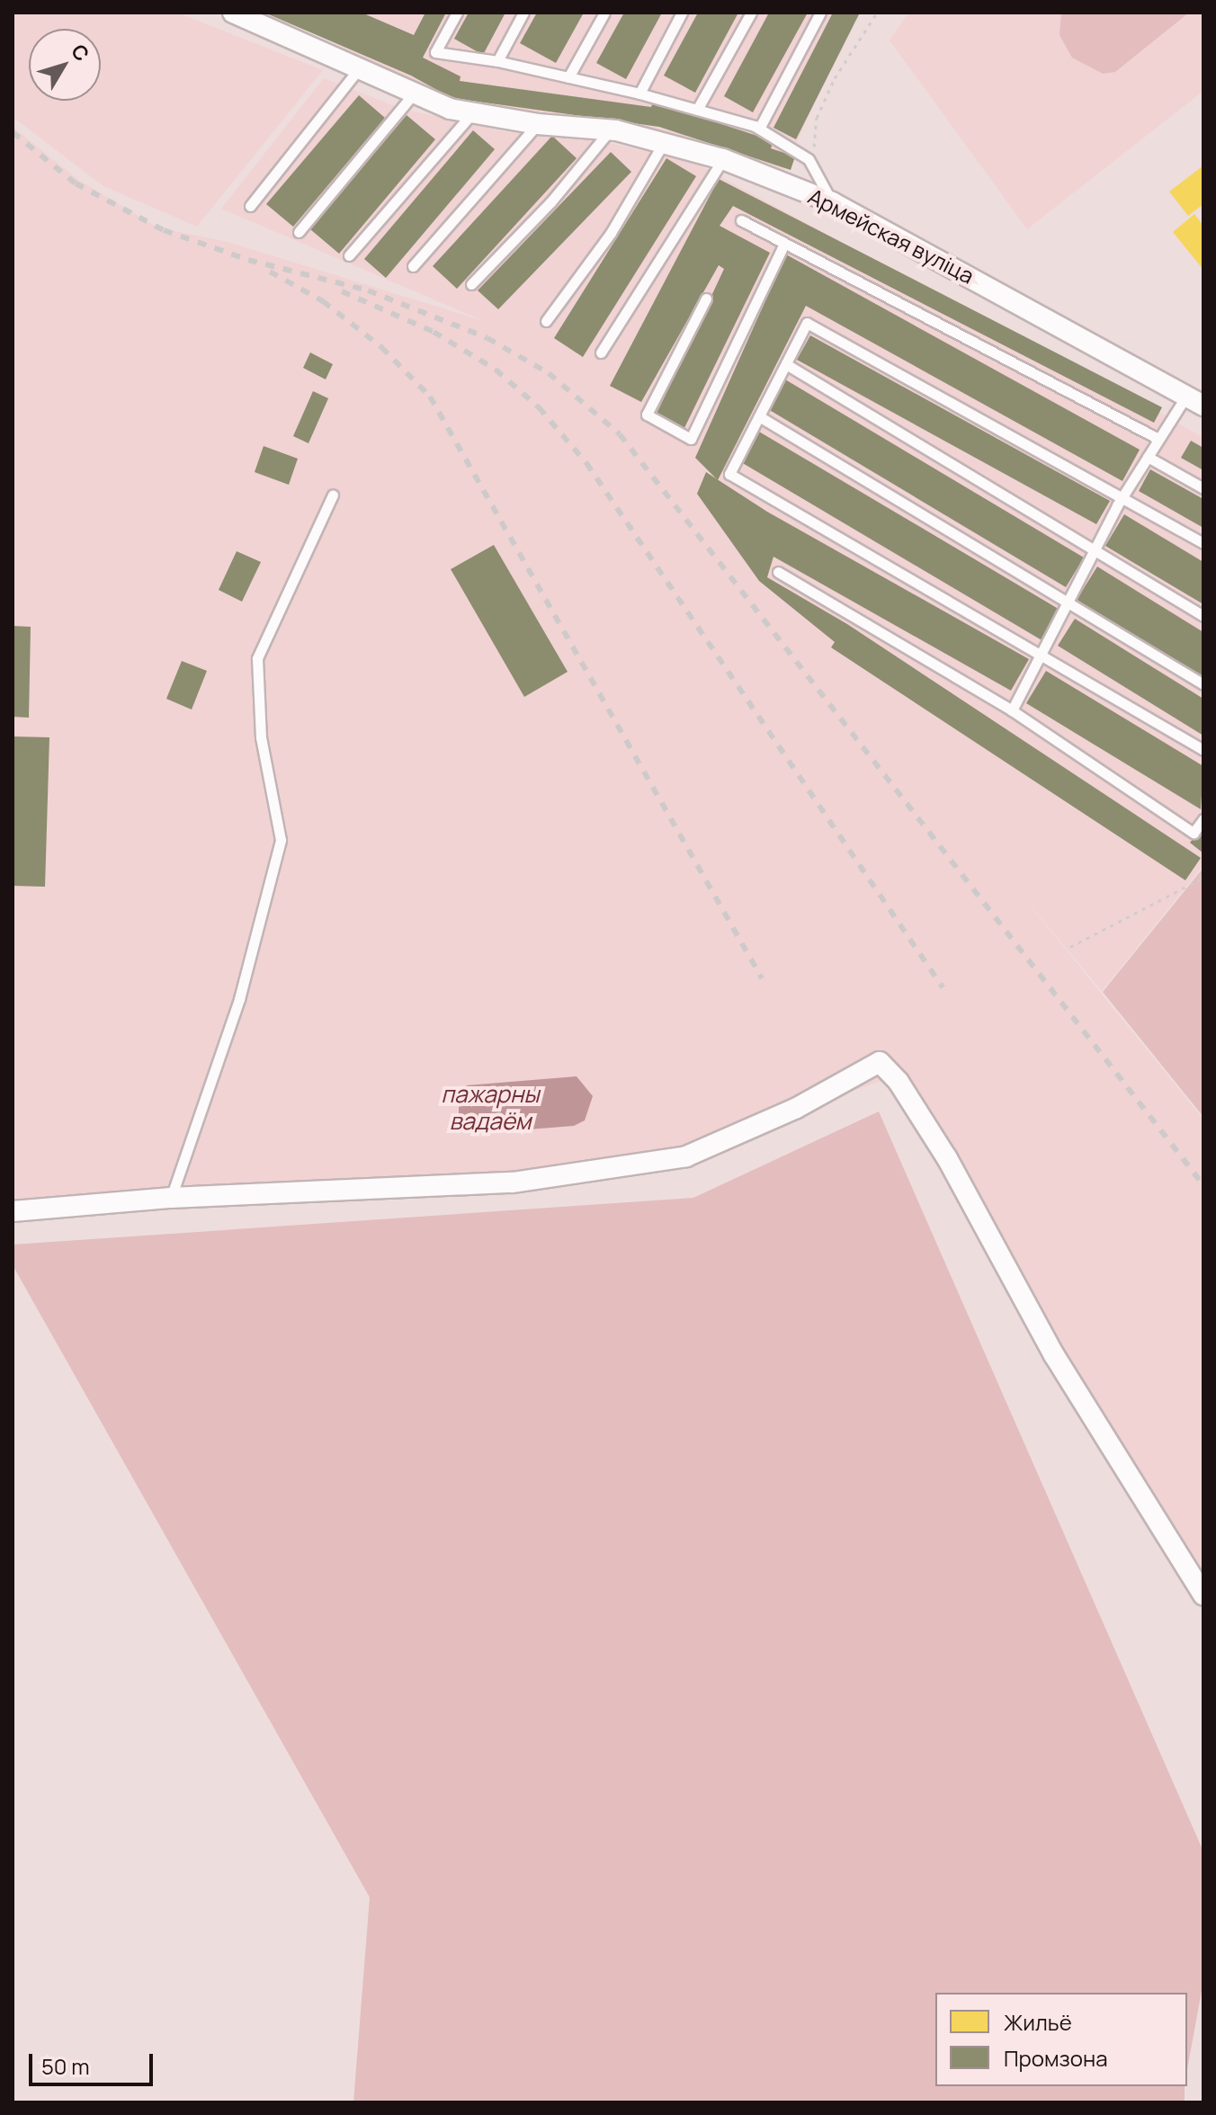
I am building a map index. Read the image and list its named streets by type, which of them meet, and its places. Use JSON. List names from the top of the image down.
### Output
{
  "streets": {
    "street": ["Армейская вуліца"]
  },
  "water": ["пажарны вадаём"],
  "legend": ["Жильё", "Промзона"],
  "scale_bar": "50 m",
  "north": "top right"
}
